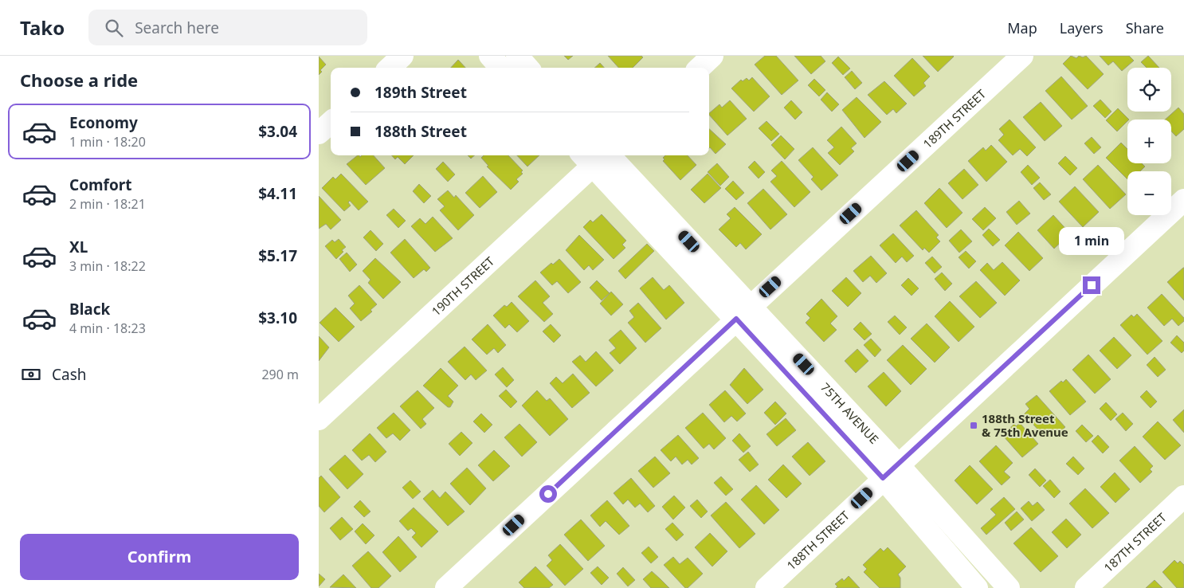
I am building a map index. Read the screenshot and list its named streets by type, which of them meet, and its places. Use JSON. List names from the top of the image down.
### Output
{
  "streets": {
    "street": [
      "189TH STREET",
      "190TH STREET",
      "75TH AVENUE",
      "188TH STREET",
      "187TH STREET"
    ]
  },
  "crossings": [
    ["189TH STREET", "75TH AVENUE"],
    ["190TH STREET", "75TH AVENUE"],
    ["75TH AVENUE", "188TH STREET"]
  ],
  "places": {
    "transit": ["188th Street & 75th Avenue"]
  },
  "page": {
    "header": "Tako",
    "search": "Search here",
    "nav": ["Map", "Layers", "Share"],
    "heading": "Choose a ride",
    "map_buttons": ["+", "−"],
    "banner": ["189th Street", "188th Street"],
    "list": [
      {
        "name": "Economy",
        "note": "1 min · 18:20",
        "value": "$3.04"
      },
      {
        "name": "Comfort",
        "note": "2 min · 18:21",
        "value": "$4.11"
      },
      {
        "name": "XL",
        "note": "3 min · 18:22",
        "value": "$5.17"
      },
      {
        "name": "Black",
        "note": "4 min · 18:23",
        "value": "$3.10"
      }
    ],
    "bubble": "1 min",
    "pay": ["Cash", "290 m"],
    "buttons": "Confirm"
  }
}
